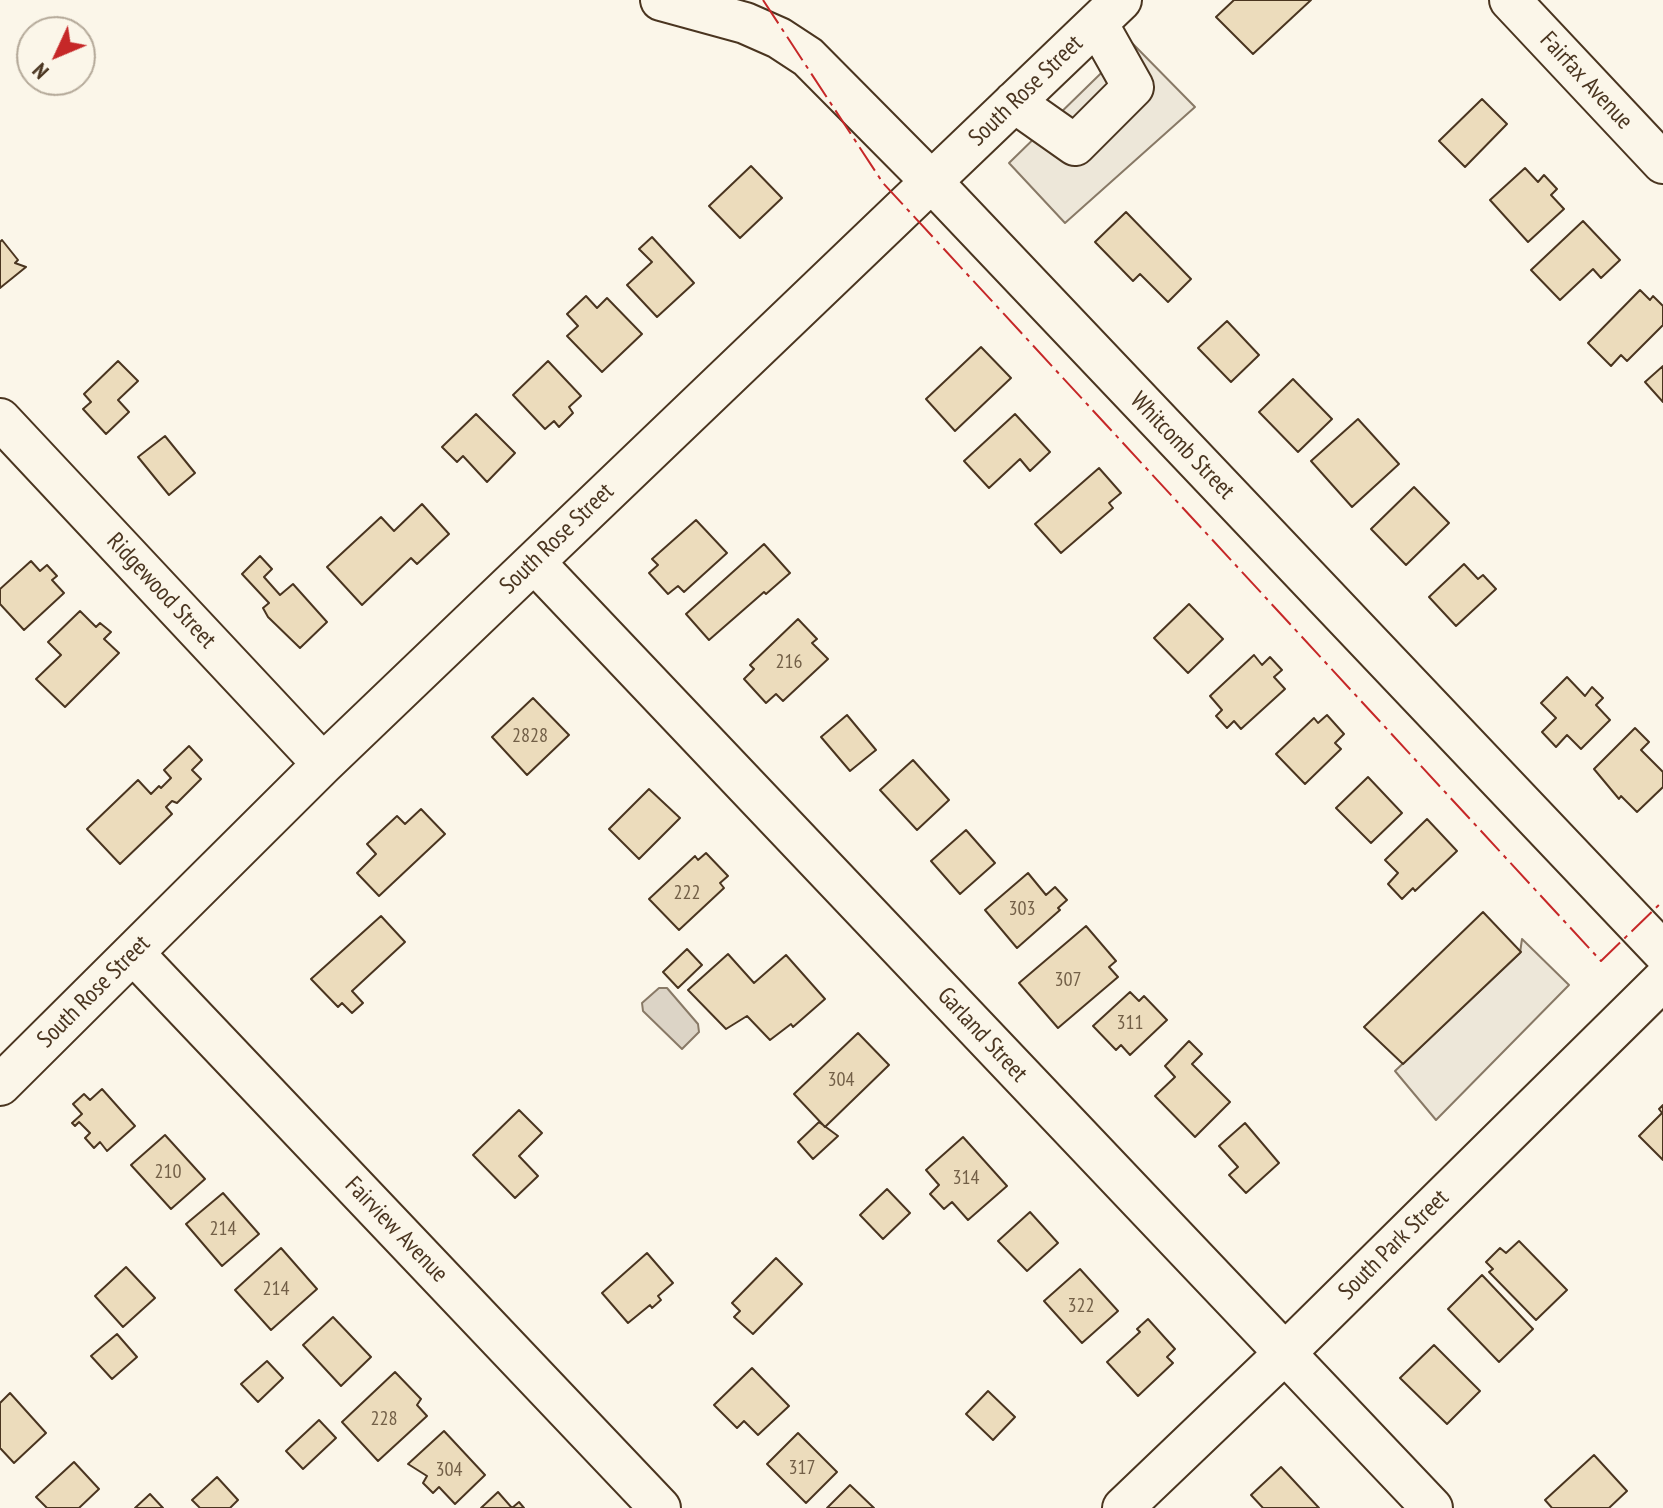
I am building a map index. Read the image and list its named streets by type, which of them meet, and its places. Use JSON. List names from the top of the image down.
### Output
{
  "streets": {
    "street": [
      "Fairfax Avenue",
      "South Rose Street",
      "Whitcomb Street",
      "Ridgewood Street",
      "Garland Street",
      "Fairview Avenue",
      "South Park Street"
    ]
  },
  "crossings": [
    ["South Rose Street", "Whitcomb Street"],
    ["South Rose Street", "Ridgewood Street"],
    ["South Rose Street", "Garland Street"],
    ["South Rose Street", "Fairview Avenue"],
    ["Garland Street", "South Park Street"]
  ],
  "house_numbers": [
    "216",
    "2828",
    "222",
    "303",
    "307",
    "311",
    "304",
    "210",
    "314",
    "214",
    "214",
    "322",
    "228",
    "317",
    "304"
  ],
  "north": "bottom left"
}
